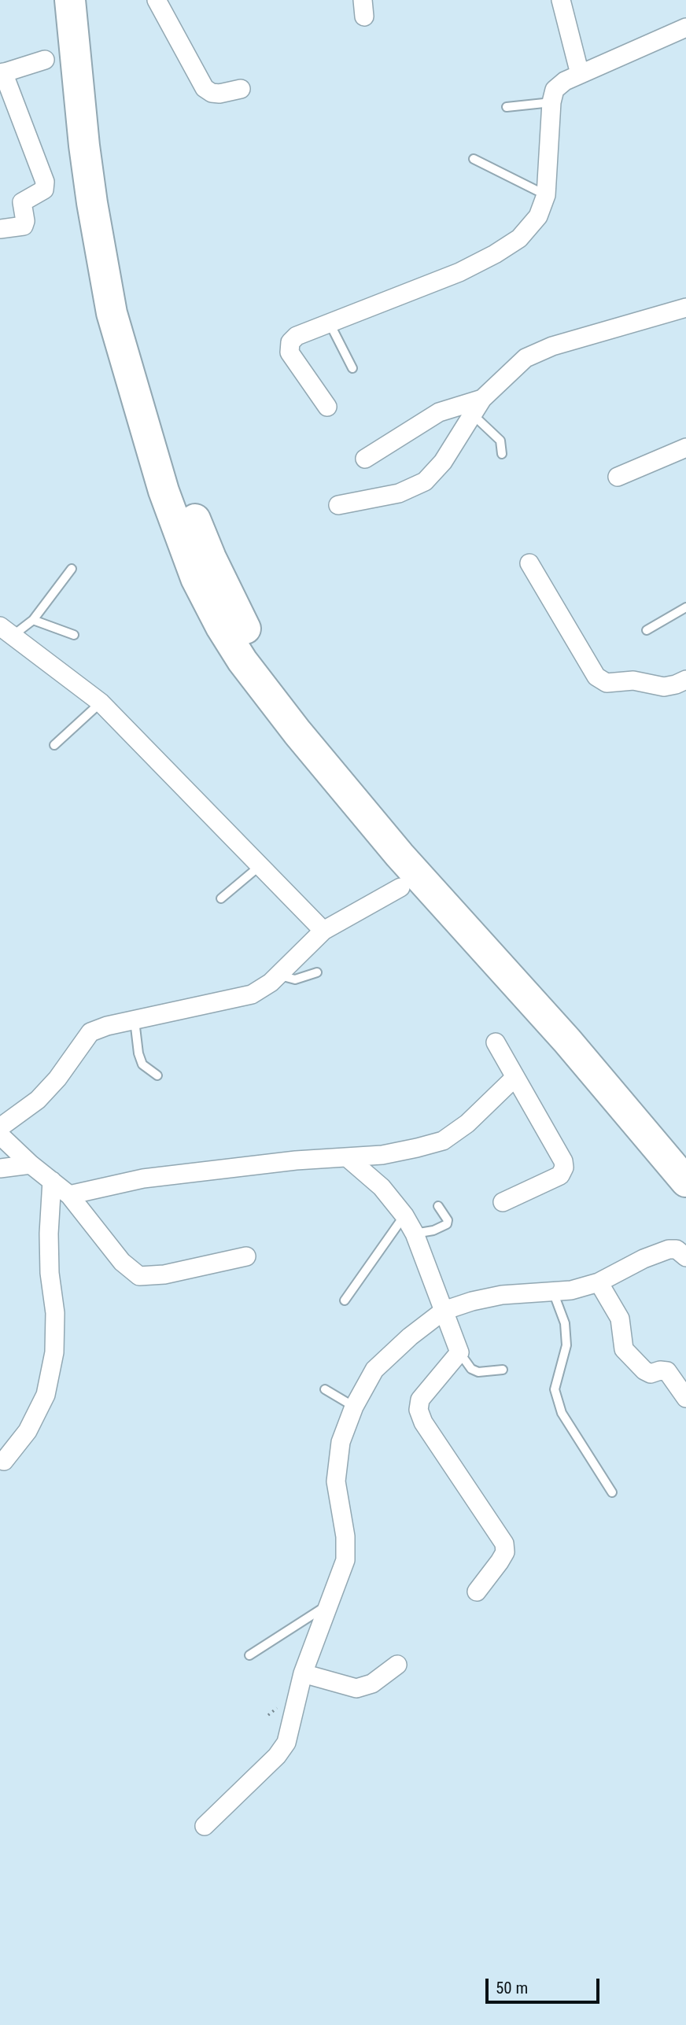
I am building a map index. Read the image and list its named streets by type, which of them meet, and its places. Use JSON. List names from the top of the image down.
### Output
{
  "scale_bar": "50 m"
}
